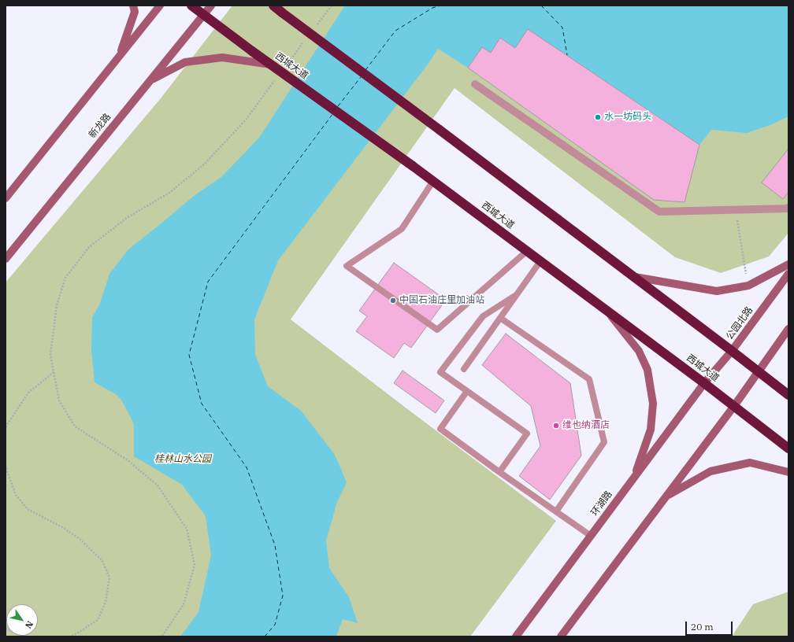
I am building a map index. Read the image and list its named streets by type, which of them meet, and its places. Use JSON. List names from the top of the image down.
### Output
{
  "streets": {
    "highway": ["西城大道"],
    "main road": ["新龙路", "公园北路", "环湖路"]
  },
  "crossings": [
    ["西城大道", "新龙路"],
    ["西城大道", "公园北路"],
    ["西城大道", "环湖路"],
    ["公园北路", "环湖路"]
  ],
  "parks": ["桂林山水公园"],
  "places": ["水一坊码头", "中国石油庄里加油站", "维也纳酒店"],
  "scale_bar": "20 m",
  "north": "bottom right"
}
